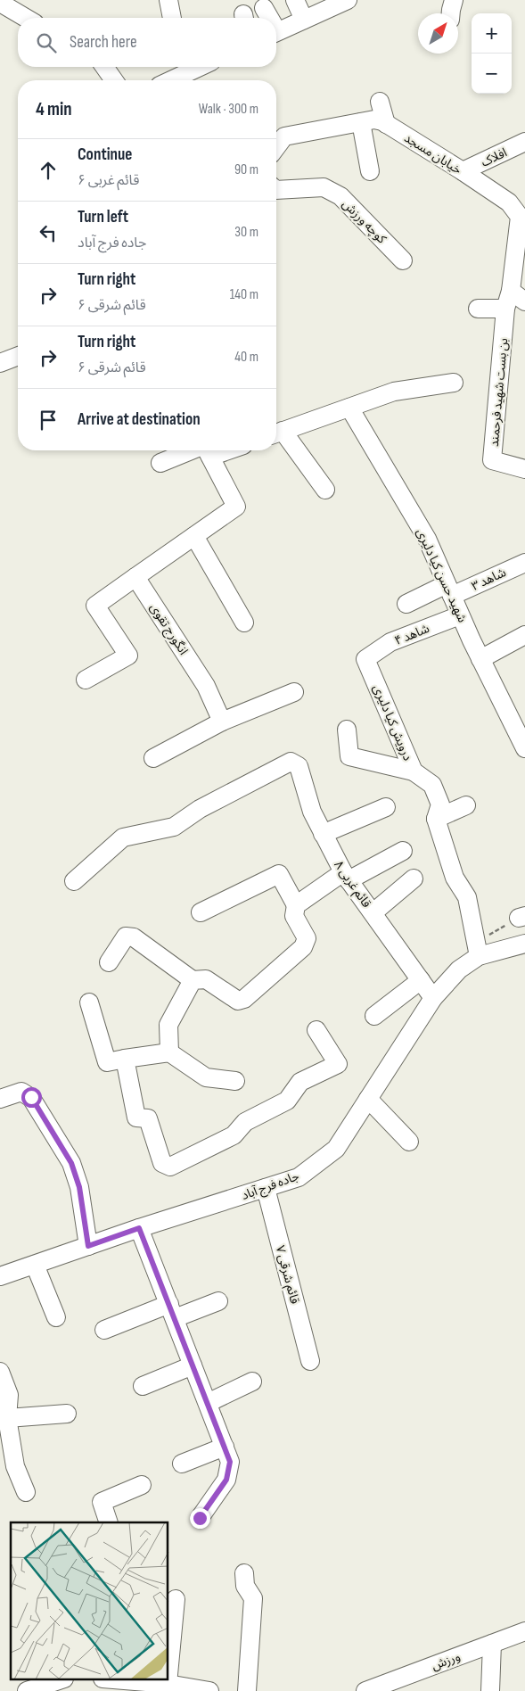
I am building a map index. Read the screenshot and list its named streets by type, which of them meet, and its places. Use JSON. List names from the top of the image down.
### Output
{
  "streets": {
    "street": [
      "خیابان مسجد",
      "افلاک",
      "کوچه ورزش",
      "بن بست شهید فرحمند",
      "شهید حسن کیا دلیری",
      "شاهد ۳",
      "انگورج تقوی",
      "شاهد ۴",
      "درویش کیا دلیری",
      "قائم غربی ۸",
      "جاده فرج آباد",
      "قائم شرقی ۷",
      "ورزش"
    ]
  },
  "crossings": [
    ["خیابان مسجد", "افلاک"],
    ["خیابان مسجد", "بن بست شهید فرحمند"],
    ["شهید حسن کیا دلیری", "شاهد ۳"],
    ["شهید حسن کیا دلیری", "شاهد ۴"],
    ["شاهد ۴", "درویش کیا دلیری"],
    ["درویش کیا دلیری", "جاده فرج آباد"],
    ["قائم غربی ۸", "جاده فرج آباد"],
    ["جاده فرج آباد", "قائم شرقی ۷"]
  ],
  "north": "top right",
  "page": {
    "map_buttons": ["+", "−"],
    "search": "Search here",
    "heading": ["4 min", "Walk · 300 m"],
    "list": [
      ["Continue", "قائم غربی ۶", "90 m"],
      ["Turn left", "جاده فرج آباد", "30 m"],
      ["Turn right", "قائم شرقی ۶", "140 m"],
      ["Turn right", "قائم شرقی ۶", "40 m"],
      "Arrive at destination"
    ]
  }
}
